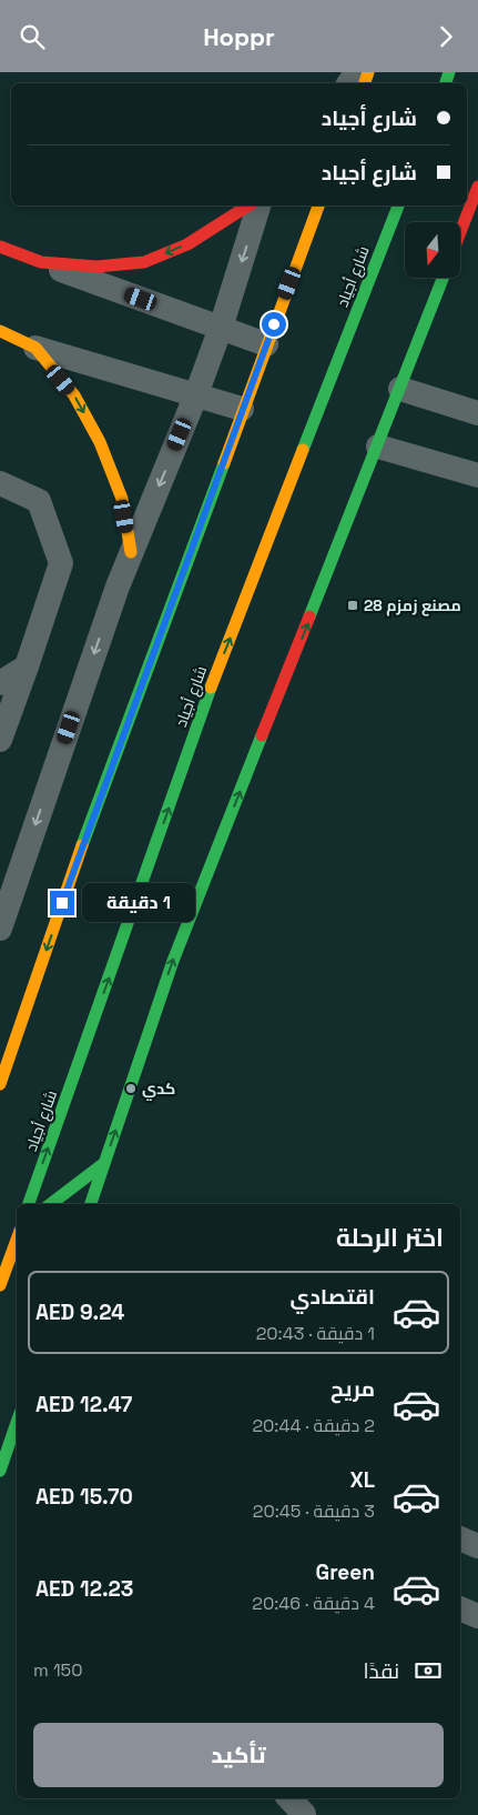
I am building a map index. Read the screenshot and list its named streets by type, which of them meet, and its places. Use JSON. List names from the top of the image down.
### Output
{
  "streets": {
    "main road": ["شارع أجياد"]
  },
  "places": {
    "transit": ["مصنع زمزم 28"],
    "other": ["كدي"]
  },
  "north": "bottom",
  "page": {
    "header": "Hoppr",
    "banner": ["شارع أجياد", "شارع أجياد"],
    "bubble": "1 دقيقة",
    "heading": "اختر الرحلة",
    "list": [
      {
        "name": "اقتصادي",
        "note": "1 دقيقة · 20:43",
        "value": "AED 9.24"
      },
      {
        "name": "مريح",
        "note": "2 دقيقة · 20:44",
        "value": "AED 12.47"
      },
      {
        "name": "XL",
        "note": "3 دقيقة · 20:45",
        "value": "AED 15.70"
      },
      {
        "name": "Green",
        "note": "4 دقيقة · 20:46",
        "value": "AED 12.23"
      }
    ],
    "pay": ["نقدًا", "150 m"],
    "buttons": "تأكيد"
  }
}
